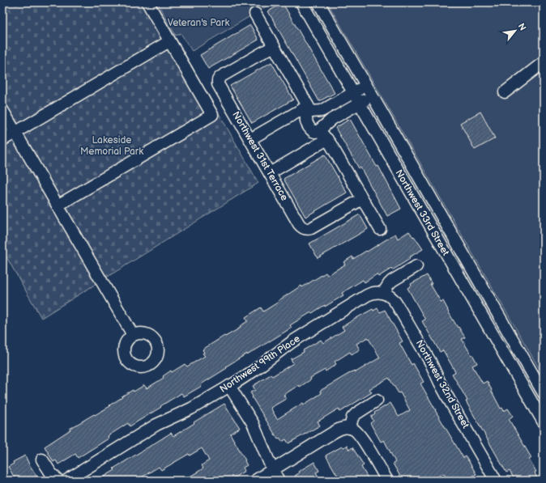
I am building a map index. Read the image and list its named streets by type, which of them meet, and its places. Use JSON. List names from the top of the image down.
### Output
{
  "streets": {
    "street": [
      "Northwest 31st Terrace",
      "Northwest 33rd Street",
      "Northwest 99th Place",
      "Northwest 32nd Street"
    ]
  },
  "crossings": [
    ["Northwest 99th Place", "Northwest 32nd Street"]
  ],
  "parks": ["Veteran's Park", "Lakeside Memorial Park"],
  "north": "top right"
}
